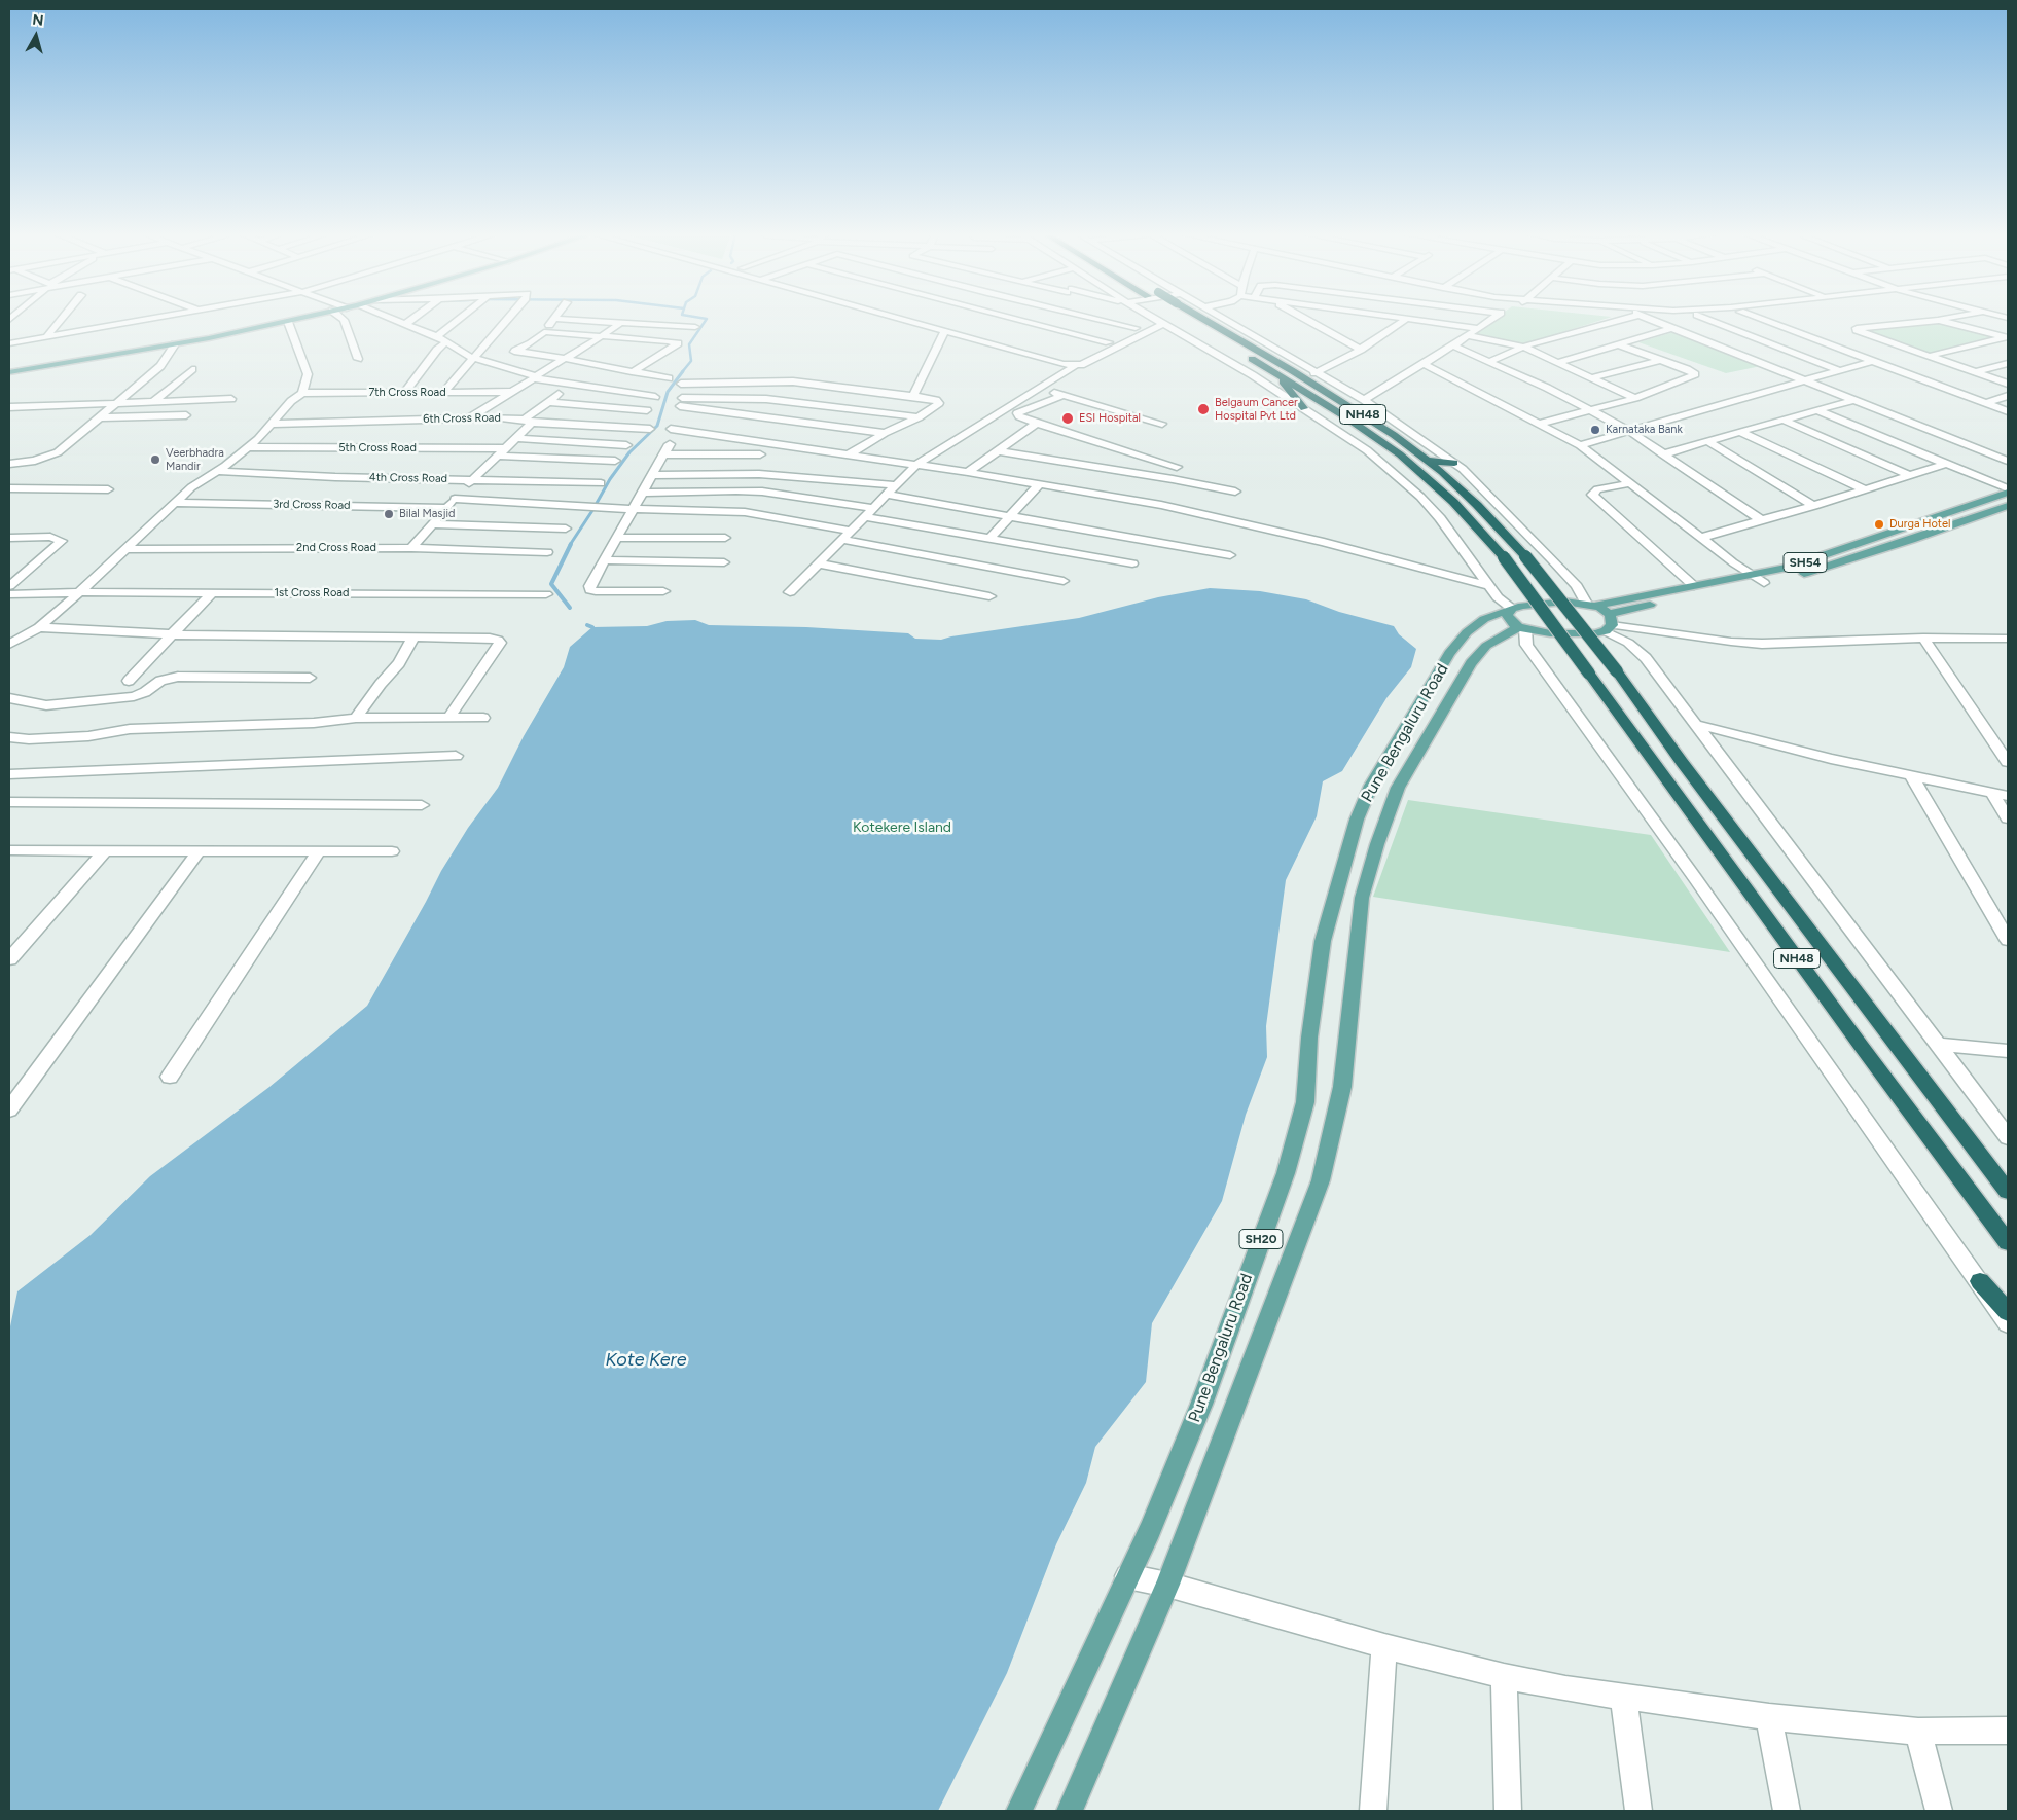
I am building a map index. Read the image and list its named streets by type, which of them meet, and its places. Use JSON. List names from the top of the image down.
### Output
{
  "streets": {
    "highway": ["NH48"],
    "main road": ["SH54", "Pune Bengaluru Road", "SH20"],
    "street": [
      "7th Cross Road",
      "6th Cross Road",
      "5th Cross Road",
      "4th Cross Road",
      "3rd Cross Road",
      "2nd Cross Road",
      "1st Cross Road"
    ]
  },
  "water": ["Kote Kere"],
  "parks": ["Kotekere Island"],
  "places": [
    "Belgaum Cancer Hospital Pvt Ltd",
    "ESI Hospital",
    "Karnataka Bank",
    "Veerbhadra Mandir",
    "Bilal Masjid",
    "Durga Hotel"
  ],
  "north": "top"
}
